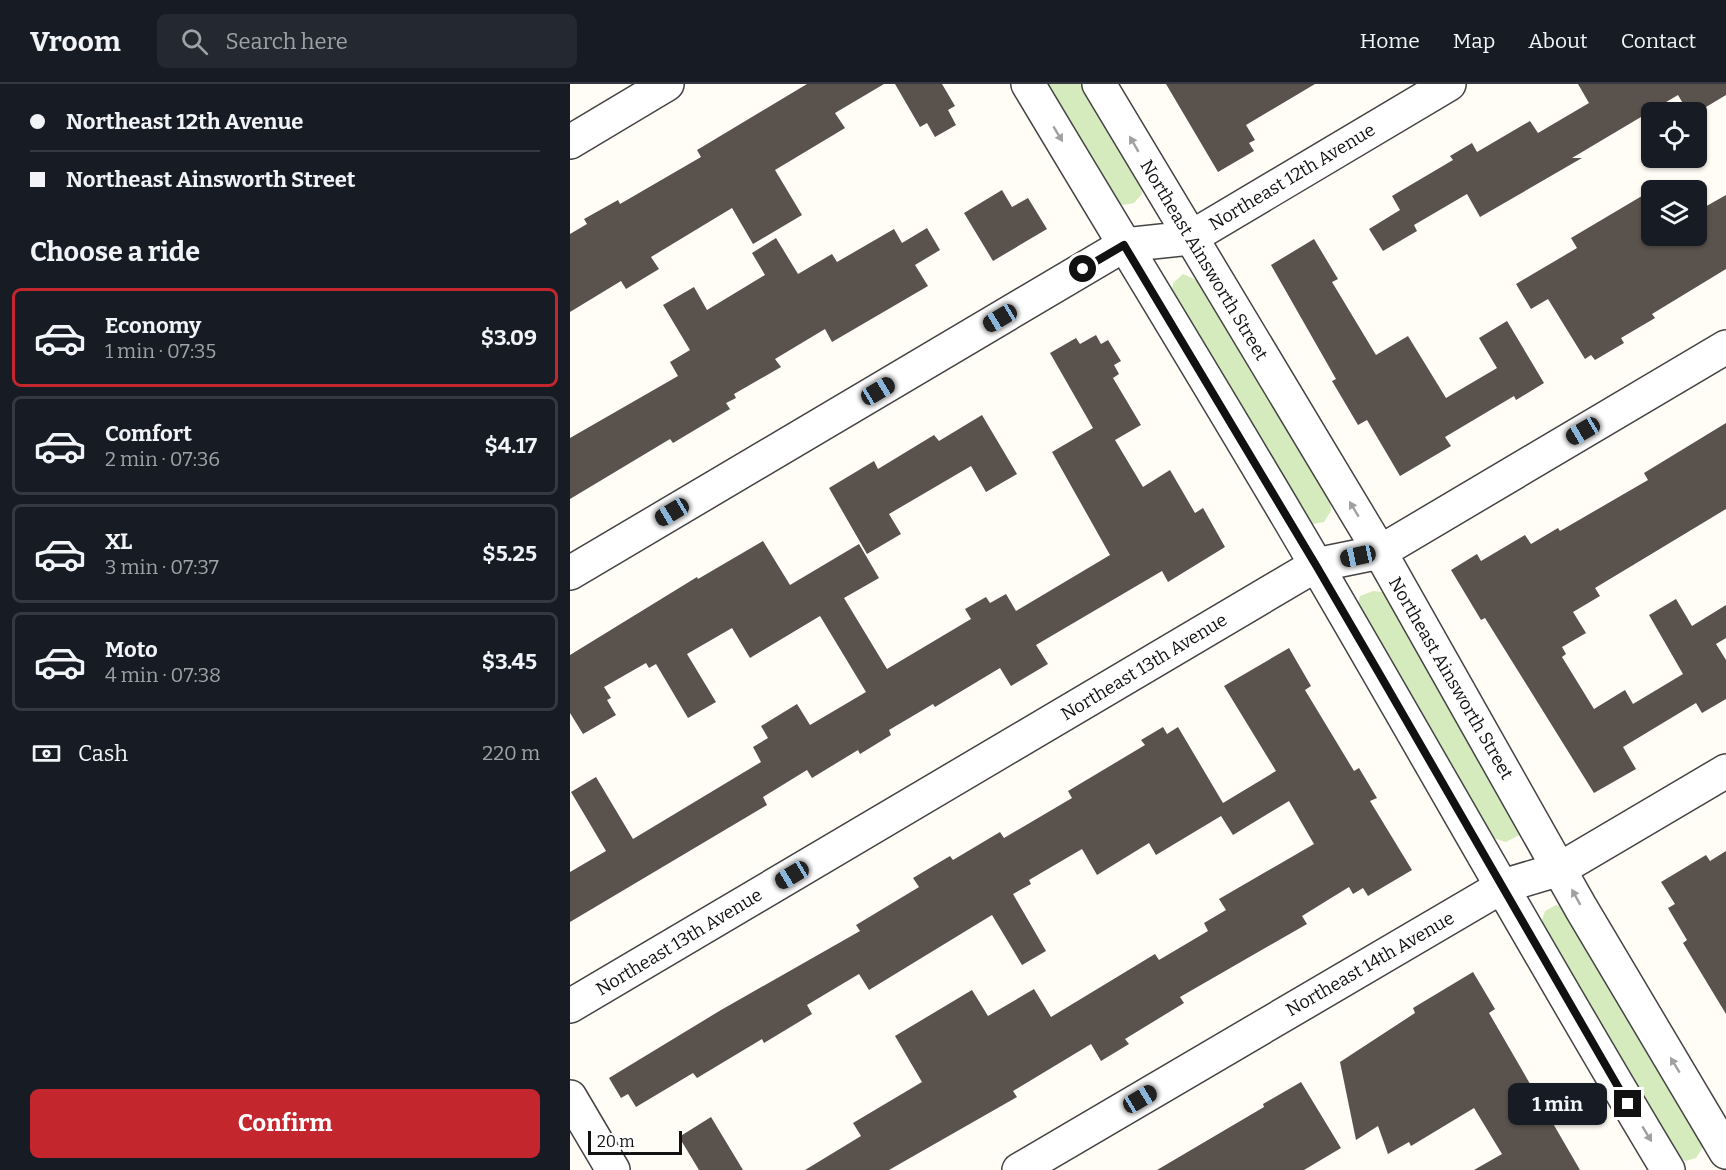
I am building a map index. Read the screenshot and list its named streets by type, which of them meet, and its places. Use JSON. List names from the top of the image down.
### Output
{
  "streets": {
    "street": [
      "Northeast 12th Avenue",
      "Northeast Ainsworth Street",
      "Northeast 13th Avenue",
      "Northeast 14th Avenue"
    ]
  },
  "crossings": [
    ["Northeast 12th Avenue", "Northeast Ainsworth Street"],
    ["Northeast Ainsworth Street", "Northeast 13th Avenue"],
    ["Northeast Ainsworth Street", "Northeast 14th Avenue"]
  ],
  "scale_bar": "20 m",
  "page": {
    "header": "Vroom",
    "search": "Search here",
    "nav": [
      "Home",
      "Map",
      "About",
      "Contact"
    ],
    "banner": ["Northeast 12th Avenue", "Northeast Ainsworth Street"],
    "heading": "Choose a ride",
    "list": [
      {
        "name": "Economy",
        "note": "1 min · 07:35",
        "value": "$3.09"
      },
      {
        "name": "Comfort",
        "note": "2 min · 07:36",
        "value": "$4.17"
      },
      {
        "name": "XL",
        "note": "3 min · 07:37",
        "value": "$5.25"
      },
      {
        "name": "Moto",
        "note": "4 min · 07:38",
        "value": "$3.45"
      }
    ],
    "pay": ["Cash", "220 m"],
    "buttons": "Confirm",
    "bubble": "1 min",
    "scale": "20 m"
  }
}
